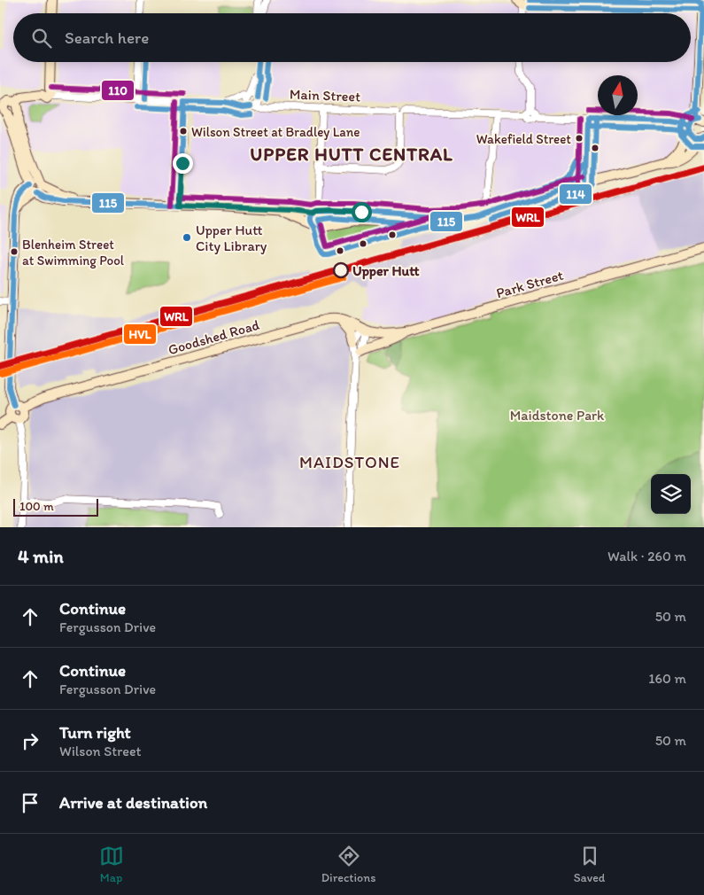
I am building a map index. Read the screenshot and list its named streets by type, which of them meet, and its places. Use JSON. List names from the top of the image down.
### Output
{
  "streets": {
    "street": ["Main Street", "Park Street", "Goodshed Road"]
  },
  "districts": ["UPPER HUTT CENTRAL", "MAIDSTONE"],
  "parks": ["Maidstone Park"],
  "places": [
    "Wilson Street at Bradley Lane",
    "Wakefield Street",
    "Upper Hutt City Library",
    "Blenheim Street at Swimming Pool",
    "Upper Hutt"
  ],
  "lines": [
    "transit line 115",
    "transit line 114",
    "transit line 110",
    "transit line WRL",
    "transit line HVL"
  ],
  "scale_bar": "100 m",
  "north": "top",
  "page": {
    "search": "Search here",
    "scale": "100 m",
    "heading": ["4 min", "Walk · 260 m"],
    "list": [
      ["Continue", "Fergusson Drive", "50 m"],
      ["Continue", "Fergusson Drive", "160 m"],
      ["Turn right", "Wilson Street", "50 m"],
      "Arrive at destination"
    ],
    "nav": ["Map", "Directions", "Saved"]
  }
}
